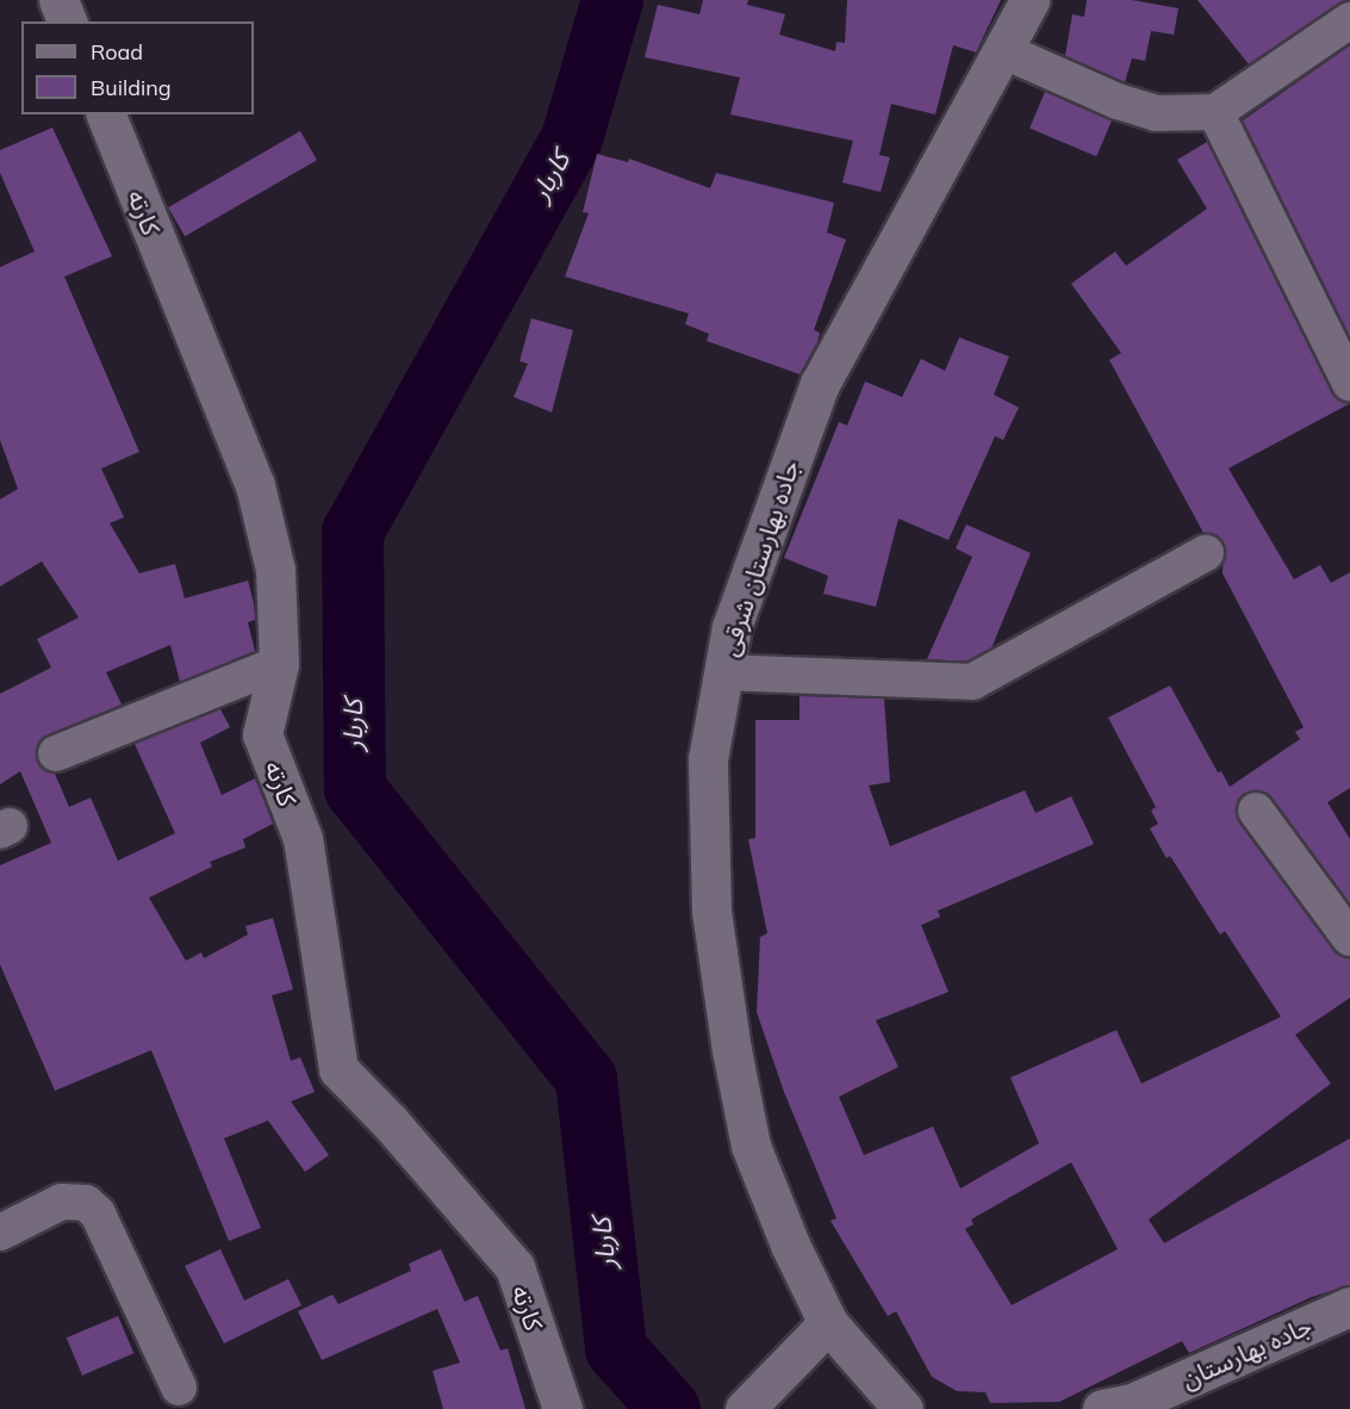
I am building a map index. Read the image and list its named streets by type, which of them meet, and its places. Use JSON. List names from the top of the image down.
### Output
{
  "streets": {
    "street": ["کارته", "جاده بهارستان شرقی", "جاده بهارستان"]
  },
  "water": ["کاربار"],
  "legend": ["Road", "Building"]
}
